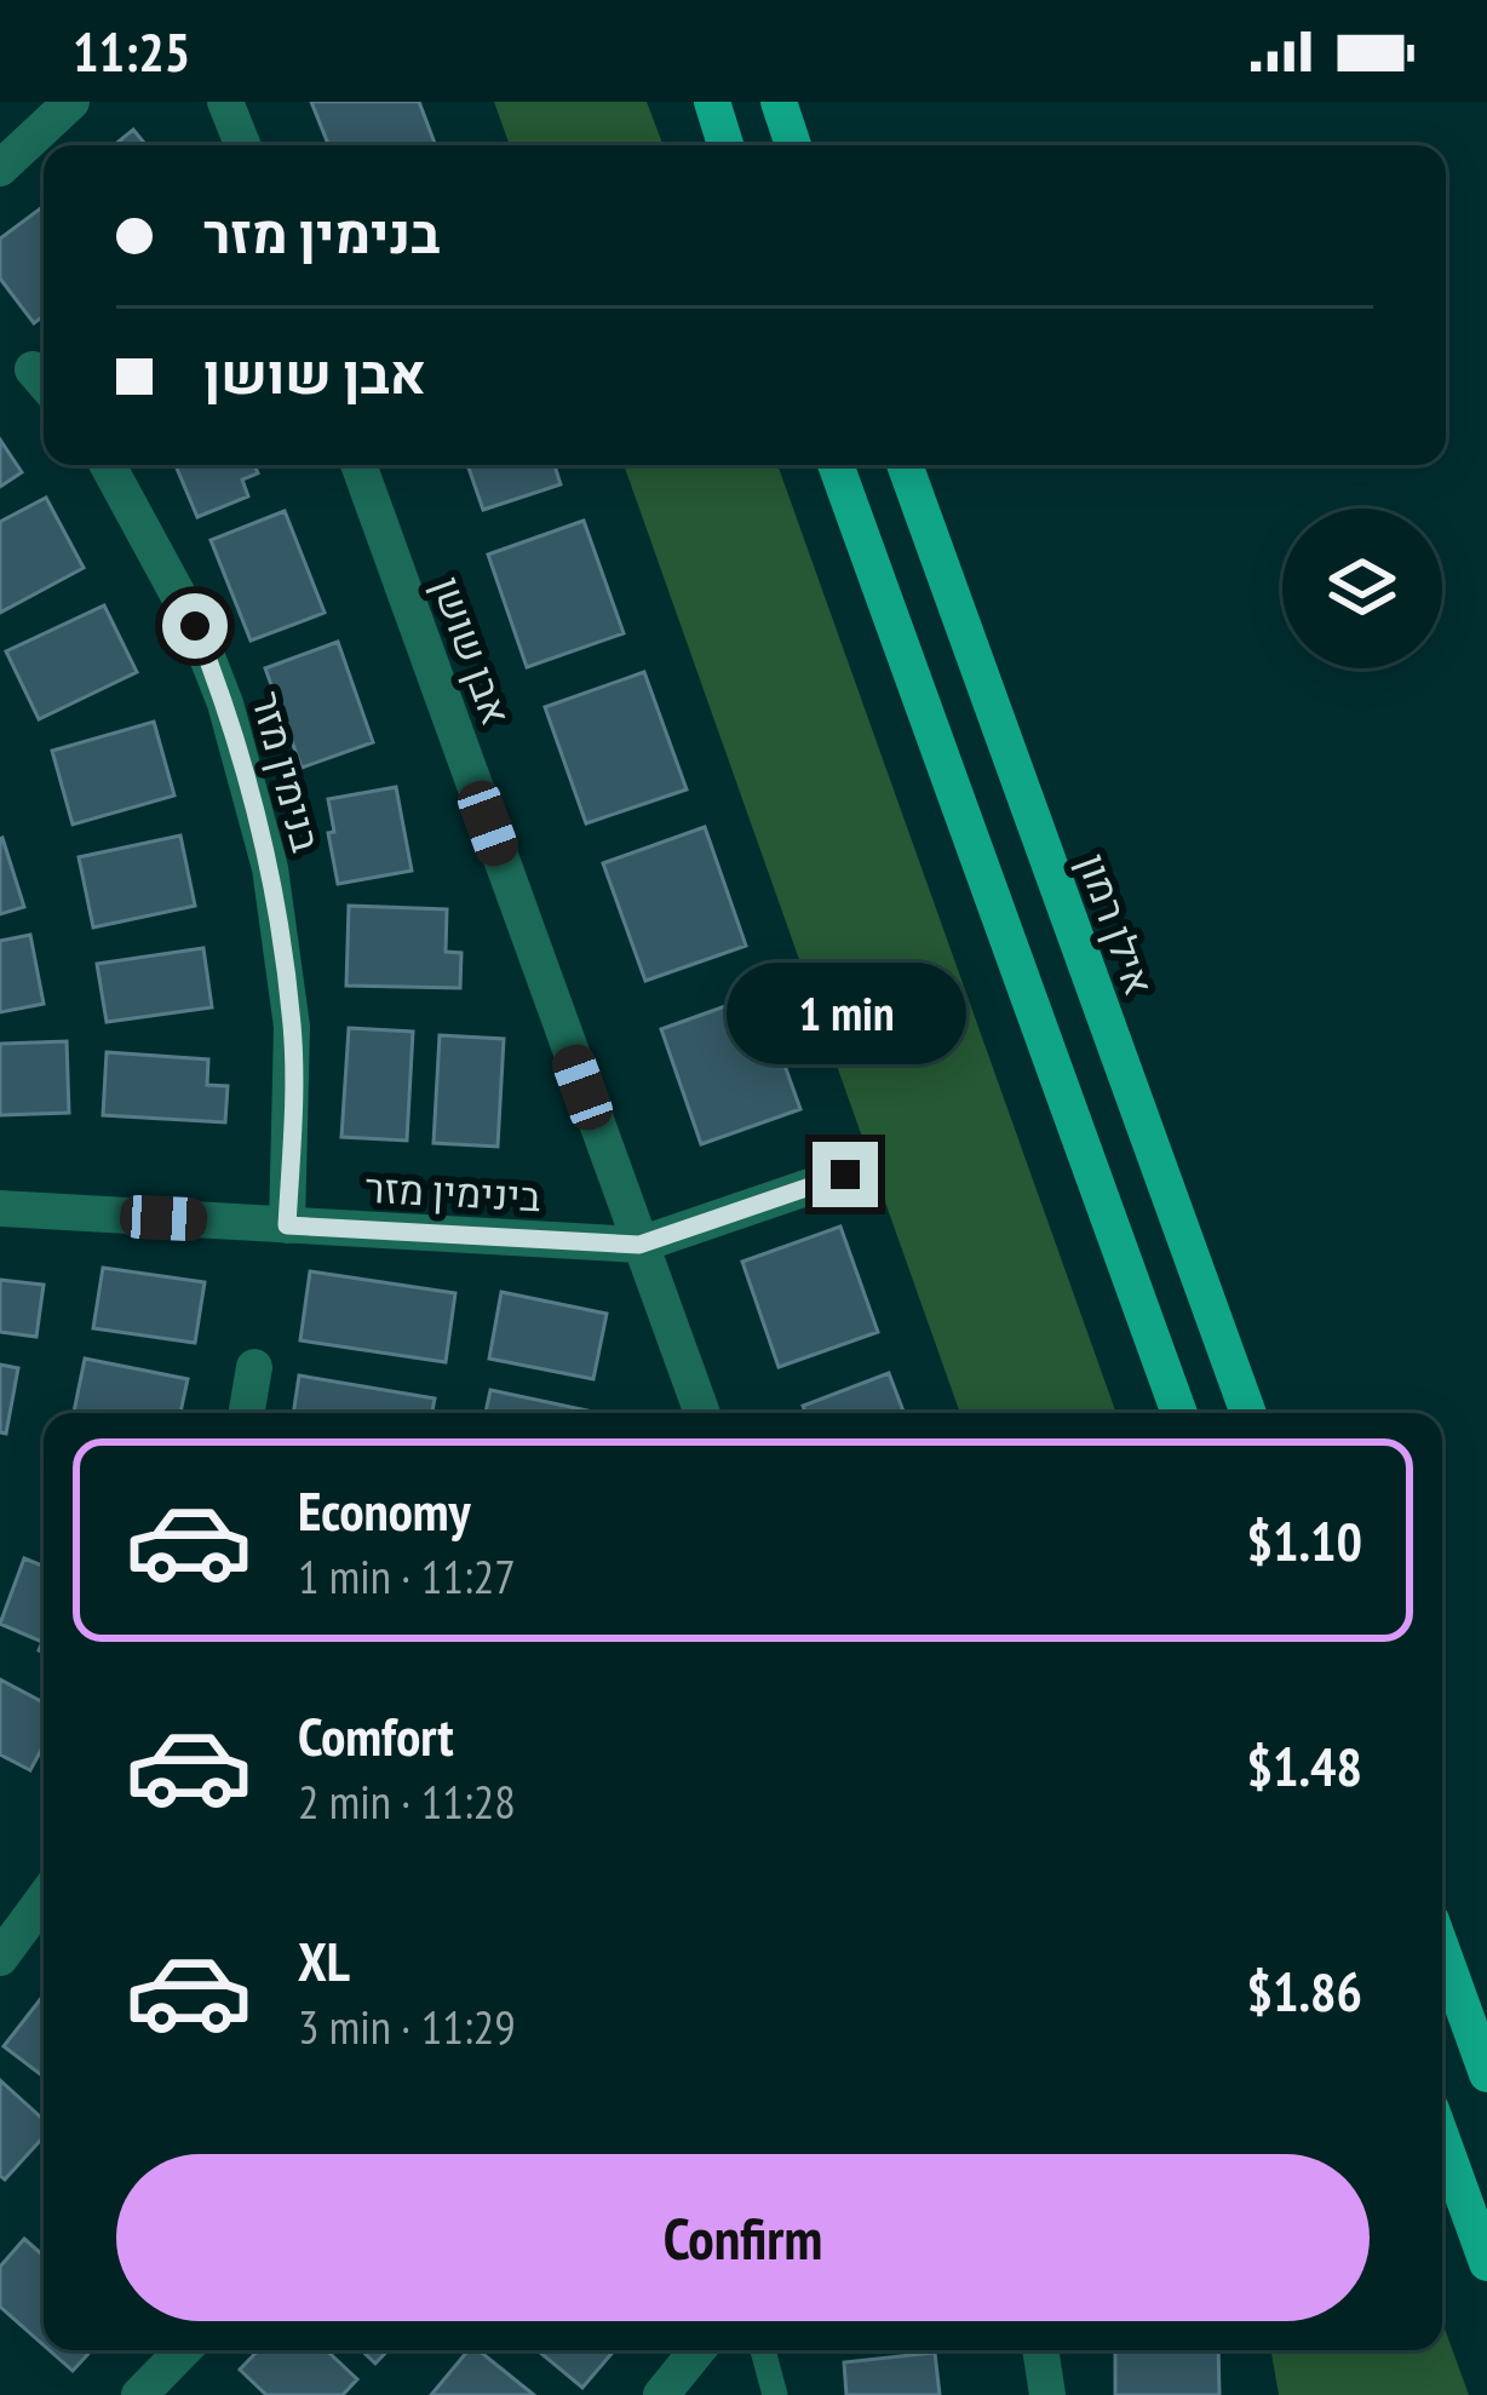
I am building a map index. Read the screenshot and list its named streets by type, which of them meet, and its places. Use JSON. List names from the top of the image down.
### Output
{
  "streets": {
    "main road": ["אילן רמון"],
    "street": ["אבן שושן", "בנימין מזר", "בינימין מזר"]
  },
  "crossings": [
    ["אבן שושן", "בינימין מזר"],
    ["בנימין מזר", "בינימין מזר"]
  ],
  "page": {
    "status": "11:25",
    "banner": ["בנימין מזר", "אבן שושן"],
    "bubble": "1 min",
    "list": [
      {
        "name": "Economy",
        "note": "1 min · 11:27",
        "value": "$1.10"
      },
      {
        "name": "Comfort",
        "note": "2 min · 11:28",
        "value": "$1.48"
      },
      {
        "name": "XL",
        "note": "3 min · 11:29",
        "value": "$1.86"
      }
    ],
    "buttons": "Confirm"
  }
}
